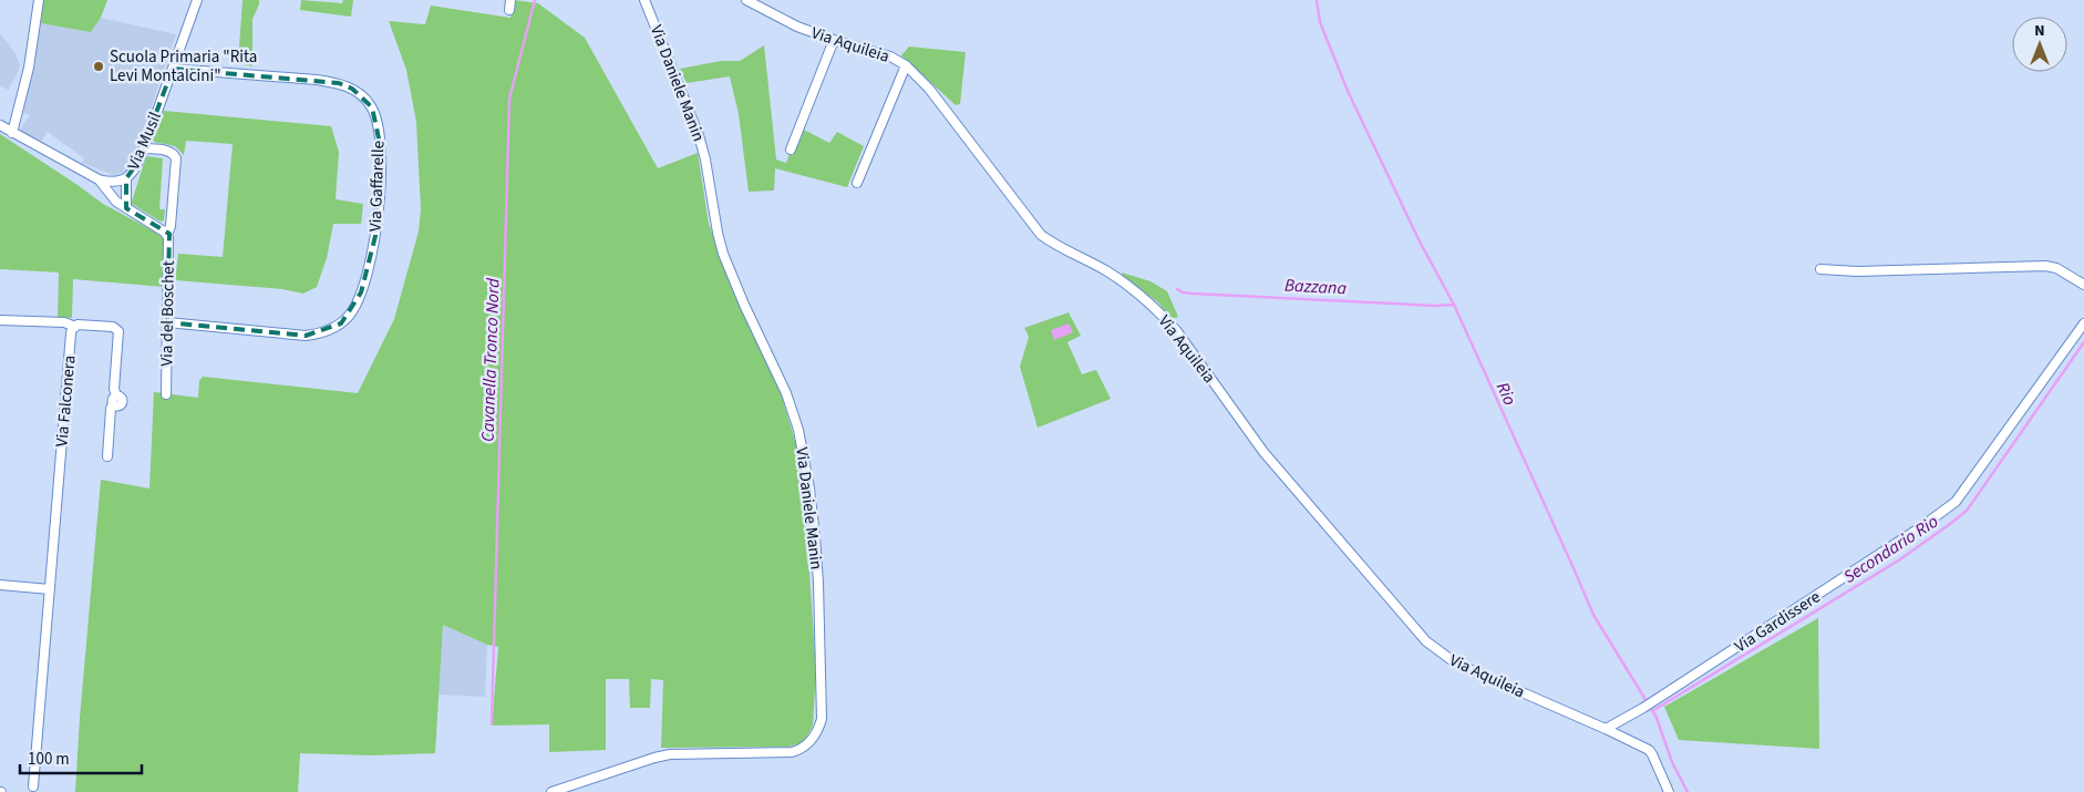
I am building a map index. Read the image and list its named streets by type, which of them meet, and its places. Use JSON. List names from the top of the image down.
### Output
{
  "streets": {
    "street": [
      "Via Aquileia",
      "Via Daniele Manin",
      "Via Musil",
      "Via Gaffarelle",
      "Via del Boschet",
      "Via Falconera",
      "Via Gardissere"
    ]
  },
  "crossings": [
    ["Via Aquileia", "Via Gardissere"],
    ["Via Musil", "Via Gaffarelle"],
    ["Via Musil", "Via del Boschet"],
    ["Via Gaffarelle", "Via del Boschet"]
  ],
  "water": [
    "Bazzana",
    "Cavanella Tronco Nord",
    "Rio",
    "Secondario Rio"
  ],
  "places": ["Scuola Primaria \"Rita Levi Montalcini\""],
  "scale_bar": "100 m",
  "north": "top"
}
